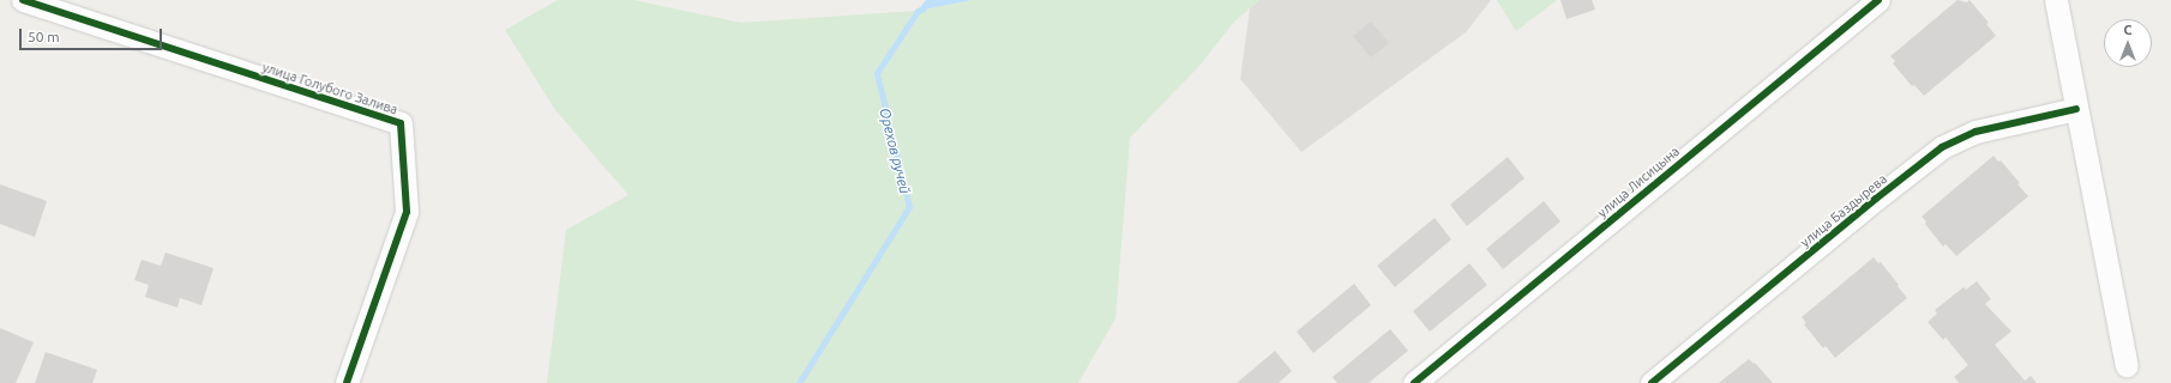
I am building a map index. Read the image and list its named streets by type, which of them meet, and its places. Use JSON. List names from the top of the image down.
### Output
{
  "streets": {
    "street": ["улица Голубого Залива", "улица Лисицына", "улица Баздырева"]
  },
  "water": ["Орехов ручей"],
  "scale_bar": "50 m",
  "north": "top"
}
